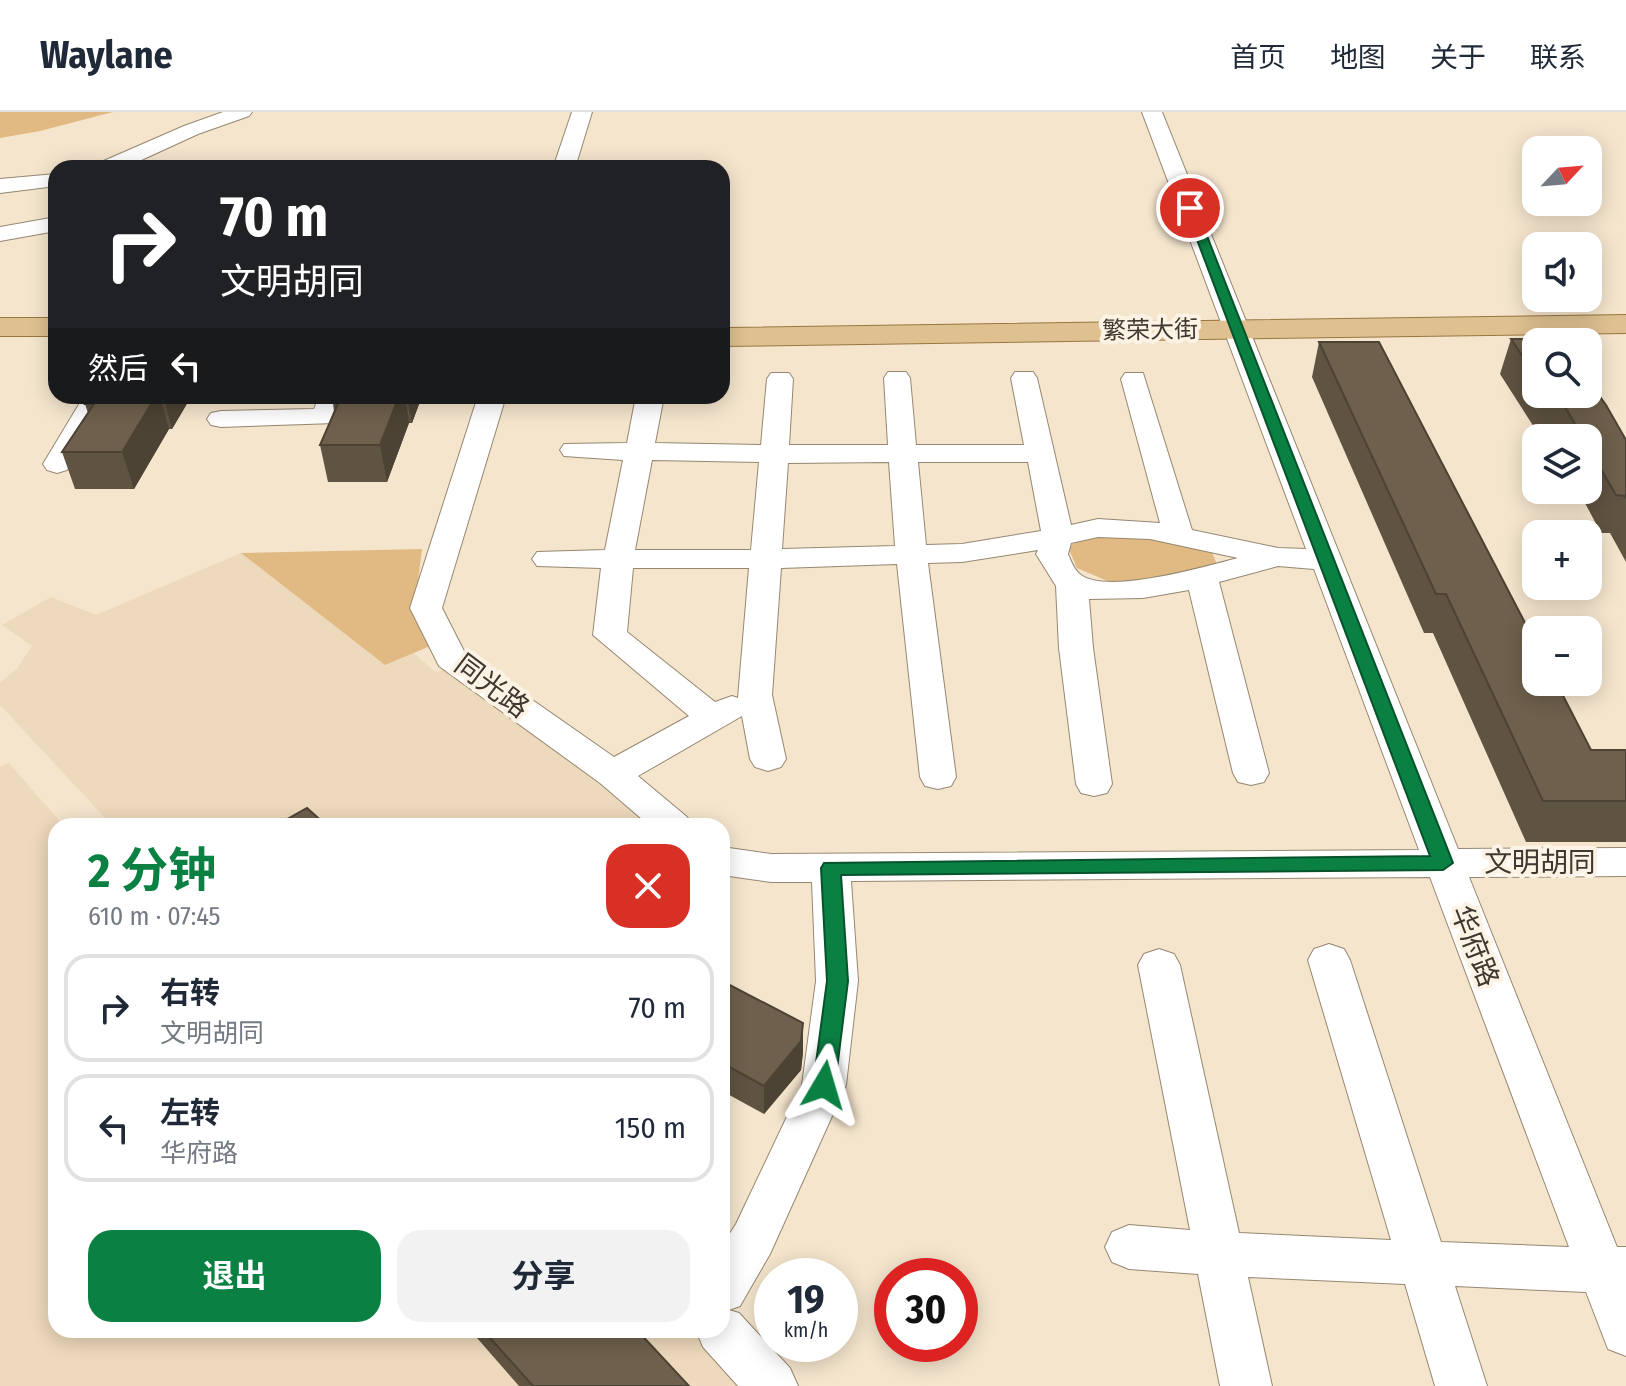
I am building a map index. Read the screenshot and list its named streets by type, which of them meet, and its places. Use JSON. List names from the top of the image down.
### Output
{
  "streets": {
    "main road": ["繁荣大街"],
    "street": ["同光路", "文明胡同", "华府路"]
  },
  "crossings": [
    ["繁荣大街", "华府路"],
    ["文明胡同", "华府路"]
  ],
  "north": "top right",
  "page": {
    "header": "Waylane",
    "nav": [
      "首页",
      "地图",
      "关于",
      "联系"
    ],
    "map_buttons": ["+", "−"],
    "turn": ["70 m", "文明胡同"],
    "then": "然后",
    "heading": ["2 分钟", "610 m · 07:45"],
    "list": [
      {
        "name": "右转",
        "note": "文明胡同",
        "value": "70 m"
      },
      {
        "name": "左转",
        "note": "华府路",
        "value": "150 m"
      }
    ],
    "buttons": ["退出", "分享"],
    "speed": "19 km/h",
    "limit": "30"
  }
}
